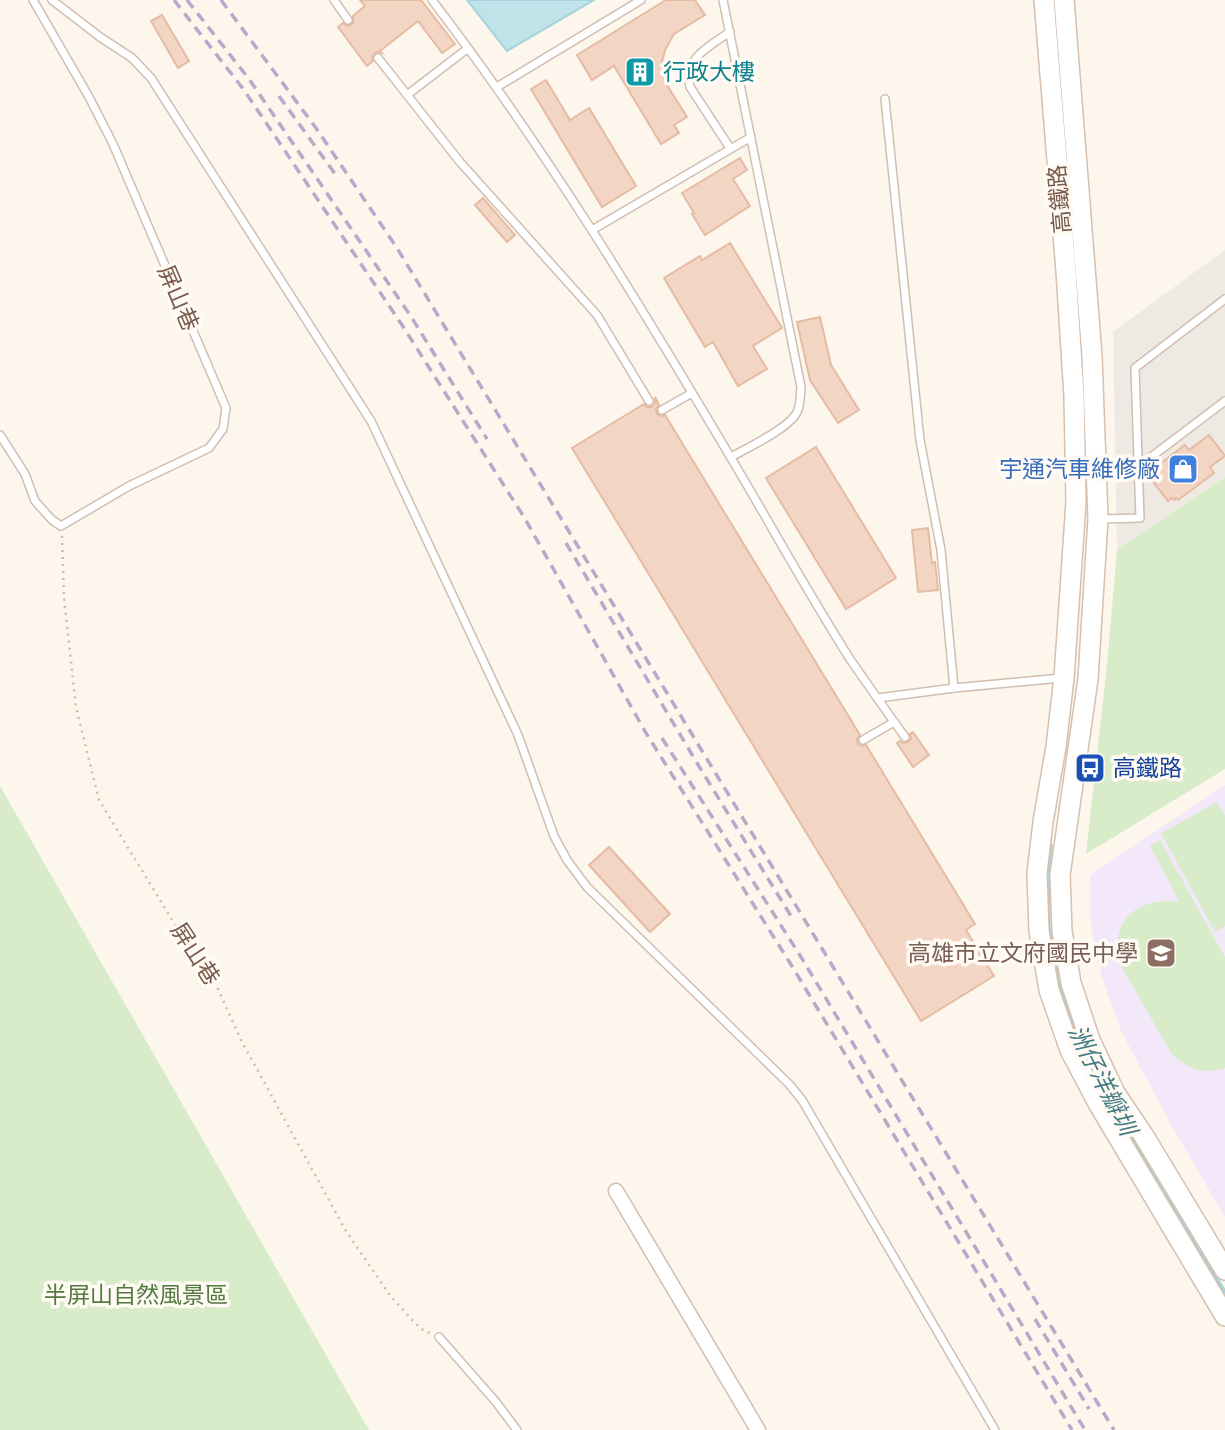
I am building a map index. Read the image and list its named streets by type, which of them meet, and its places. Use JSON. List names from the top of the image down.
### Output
{
  "streets": {
    "street": ["高鐵路"],
    "lane": ["屏山巷"]
  },
  "water": ["洲仔洋瓣圳"],
  "parks": ["半屏山自然風景區"],
  "places": {
    "building": ["行政大樓"],
    "shop": ["宇通汽車維修廠"],
    "bus stop": ["高鐵路"],
    "school or university": ["高雄市立文府國民中學"]
  }
}
